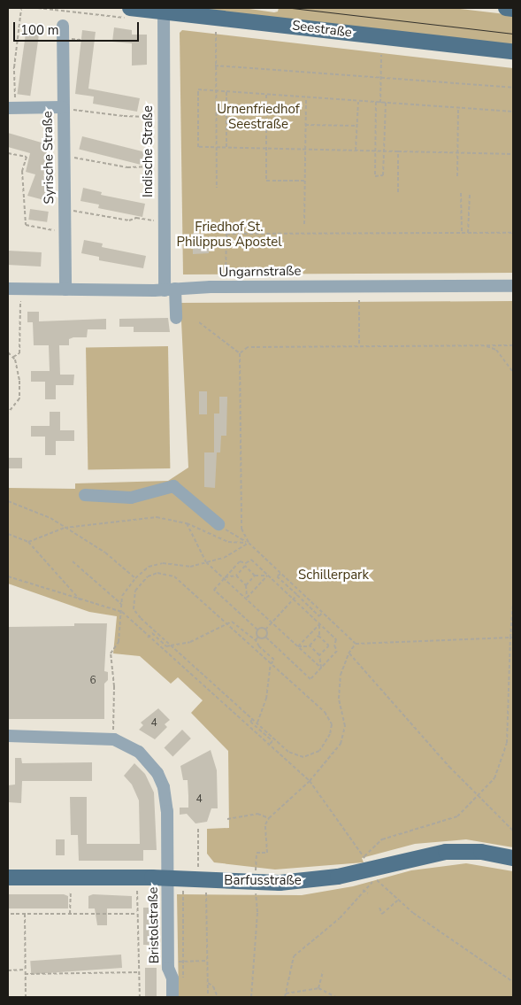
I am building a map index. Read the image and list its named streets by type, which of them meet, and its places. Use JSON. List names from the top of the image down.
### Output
{
  "streets": {
    "main road": ["Seestraße", "Barfusstraße"],
    "street": [
      "Indische Straße",
      "Syrische Straße",
      "Ungarnstraße",
      "Bristolstraße"
    ]
  },
  "crossings": [
    ["Seestraße", "Indische Straße"],
    ["Indische Straße", "Ungarnstraße"],
    ["Syrische Straße", "Ungarnstraße"],
    ["Barfusstraße", "Bristolstraße"]
  ],
  "parks": ["Urnenfriedhof Seestraße", "Friedhof St. Philippus Apostel", "Schillerpark"],
  "house_numbers": ["6", "4", "4"],
  "scale_bar": "100 m"
}
